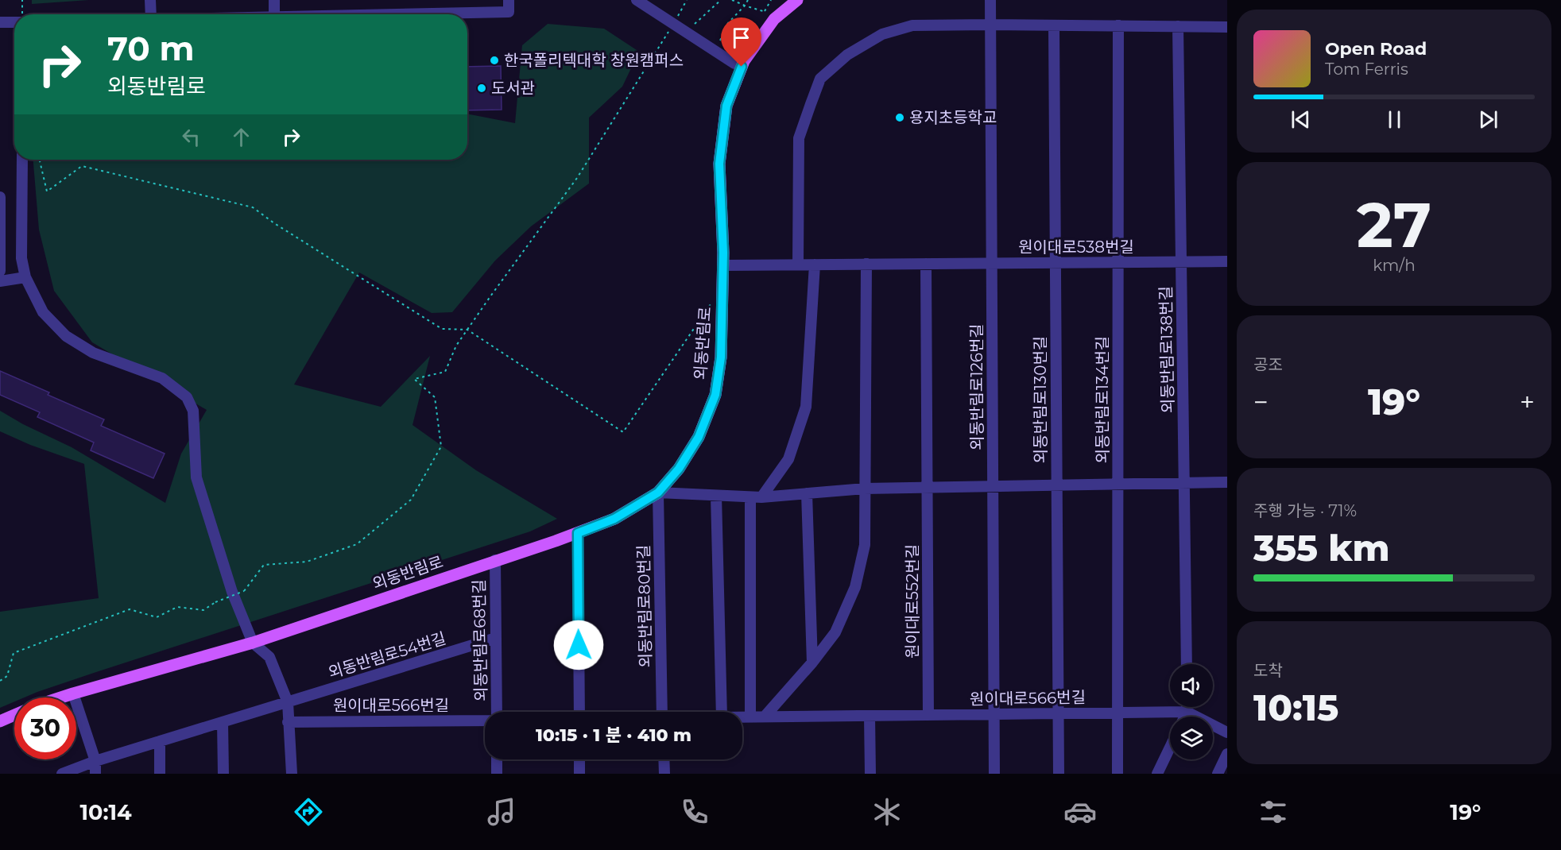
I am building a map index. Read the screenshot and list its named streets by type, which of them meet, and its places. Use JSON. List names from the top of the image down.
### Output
{
  "streets": {
    "main road": ["외동반림로"],
    "street": [
      "원이대로538번길",
      "외동반림로138번길",
      "외동반림로126번길",
      "외동반림로130번길",
      "외동반림로134번길",
      "원이대로552번길",
      "외동반림로80번길",
      "외동반림로68번길",
      "외동반림로54번길",
      "원이대로566번길"
    ]
  },
  "crossings": [
    ["원이대로538번길", "외동반림로"],
    ["원이대로538번길", "외동반림로138번길"],
    ["원이대로538번길", "외동반림로126번길"],
    ["원이대로538번길", "외동반림로130번길"],
    ["원이대로538번길", "외동반림로134번길"],
    ["외동반림로", "외동반림로80번길"],
    ["외동반림로", "외동반림로68번길"],
    ["외동반림로126번길", "원이대로566번길"],
    ["외동반림로130번길", "원이대로566번길"],
    ["외동반림로134번길", "원이대로566번길"],
    ["원이대로552번길", "원이대로566번길"],
    ["외동반림로68번길", "외동반림로54번길"]
  ],
  "places": ["한국폴리텍대학 창원캠퍼스", "도서관", "용지초등학교"],
  "page": {
    "turn": ["70 m", "외동반림로"],
    "song": ["Open Road", "Tom Ferris"],
    "tile": [
      ["27", "km/h"],
      "공조",
      ["주행 가능 · 71%", "355 km"],
      ["도착", "10:15"]
    ],
    "heat": ["−", "19°", "+"],
    "limit": "30",
    "trip": "10:15 · 1 분 · 410 m",
    "tabs": ["10:14", "19°"]
  }
}
